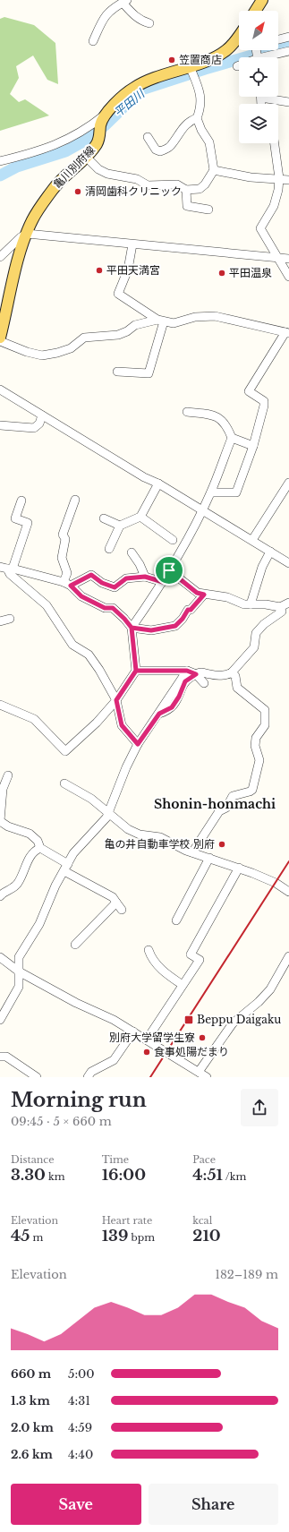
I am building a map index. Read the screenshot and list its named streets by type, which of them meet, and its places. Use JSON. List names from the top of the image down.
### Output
{
  "streets": {
    "main road": ["亀川別府線"]
  },
  "districts": ["Shonin-honmachi"],
  "water": ["平田川"],
  "places": {
    "other": [
      "笠置商店",
      "清岡歯科クリニック",
      "平田天満宮",
      "平田温泉",
      "亀の井自動車学校 別府",
      "別府大学留学生寮",
      "食事処陽だまり"
    ],
    "transit": ["Beppu Daigaku"]
  },
  "north": "top right",
  "page": {
    "heading": ["Morning run", "09:45 · 5 × 660 m"],
    "stats": [
      ["Distance", "3.30 km"],
      ["Time", "16:00"],
      ["Pace", "4:51 /km"],
      ["Elevation", "45 m"],
      ["Heart rate", "139 bpm"],
      ["kcal", "210"]
    ],
    "chart": ["Elevation", "182–189 m"],
    "list": [
      {
        "name": "660 m",
        "note": "5:00"
      },
      {
        "name": "1.3 km",
        "note": "4:31"
      },
      {
        "name": "2.0 km",
        "note": "4:59"
      },
      {
        "name": "2.6 km",
        "note": "4:40"
      }
    ],
    "buttons": ["Save", "Share"]
  }
}
